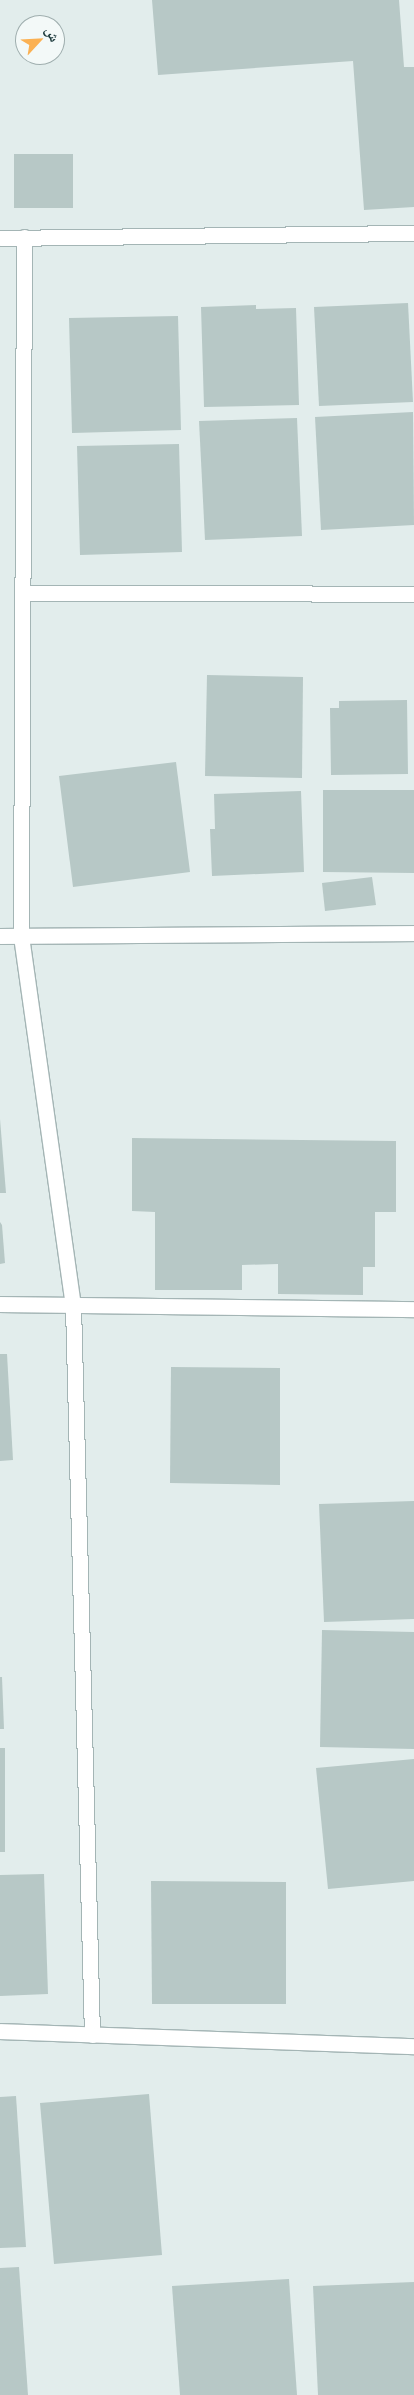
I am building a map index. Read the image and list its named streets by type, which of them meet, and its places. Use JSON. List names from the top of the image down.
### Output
{
  "north": "top right"
}
